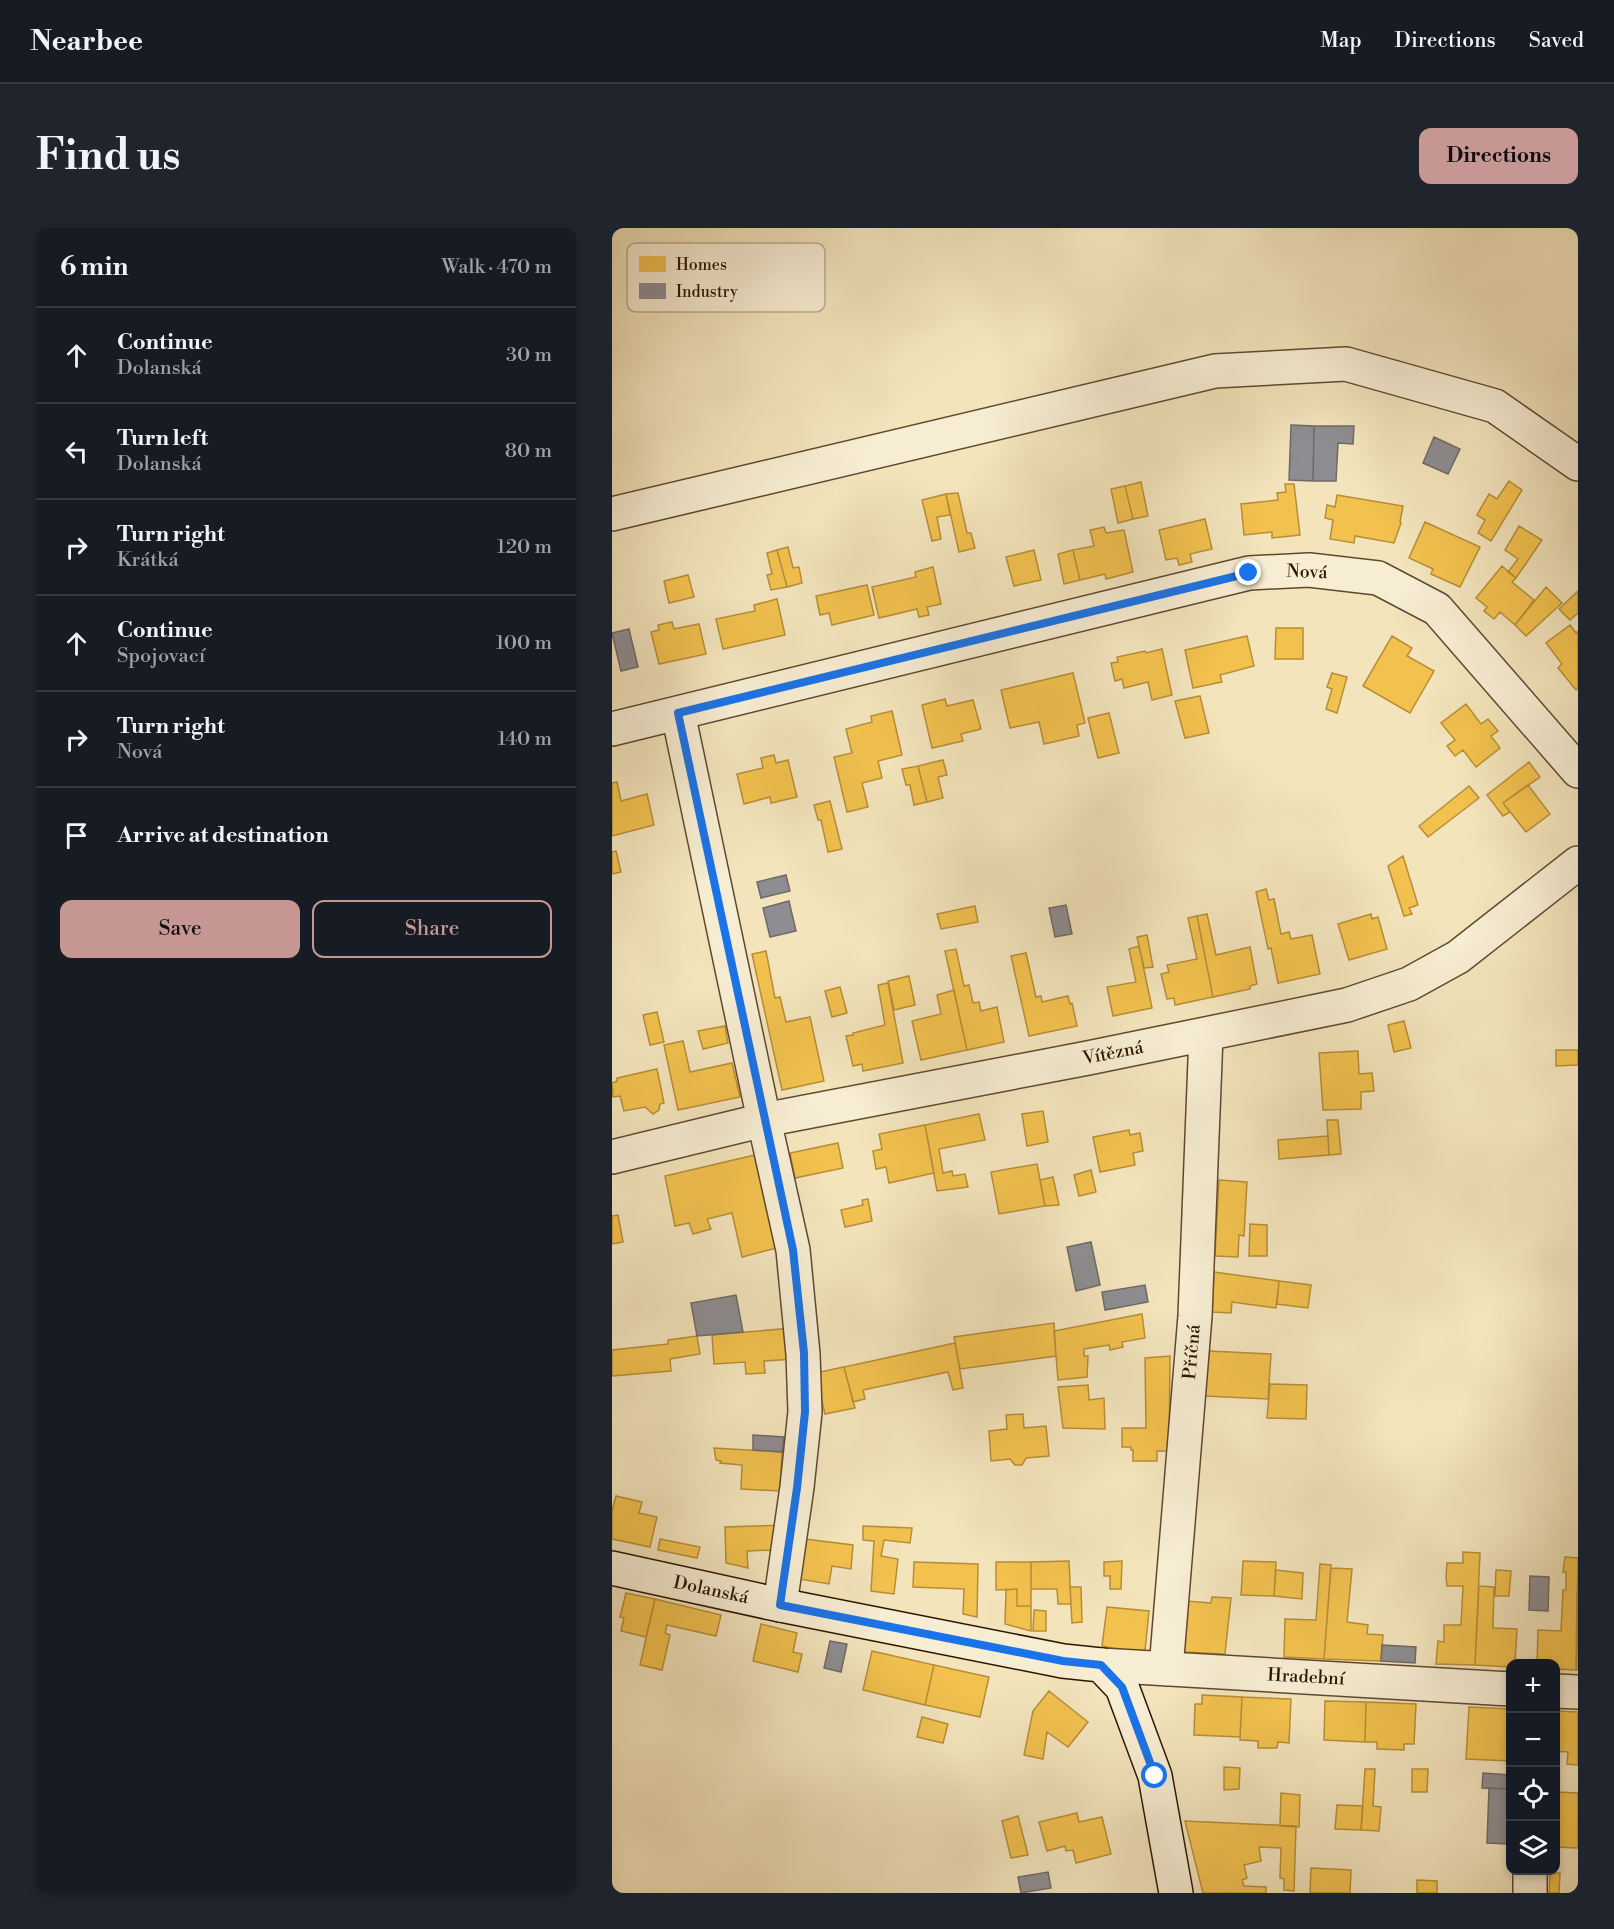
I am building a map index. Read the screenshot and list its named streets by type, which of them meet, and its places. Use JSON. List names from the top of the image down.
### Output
{
  "streets": {
    "street": [
      "Nová",
      "Vítězná",
      "Příčná",
      "Dolanská",
      "Hradební"
    ]
  },
  "crossings": [
    ["Vítězná", "Příčná"],
    ["Příčná", "Hradební"],
    ["Dolanská", "Hradební"]
  ],
  "legend": ["Homes", "Industry"],
  "page": {
    "header": "Nearbee",
    "nav": ["Map", "Directions", "Saved"],
    "buttons": [
      "Directions",
      ["Save", "Share"]
    ],
    "title": "Find us",
    "heading": ["6 min", "Walk · 470 m"],
    "list": [
      ["Continue", "Dolanská", "30 m"],
      ["Turn left", "Dolanská", "80 m"],
      ["Turn right", "Krátká", "120 m"],
      ["Continue", "Spojovací", "100 m"],
      ["Turn right", "Nová", "140 m"],
      "Arrive at destination"
    ],
    "map_buttons": ["+", "−"]
  }
}
